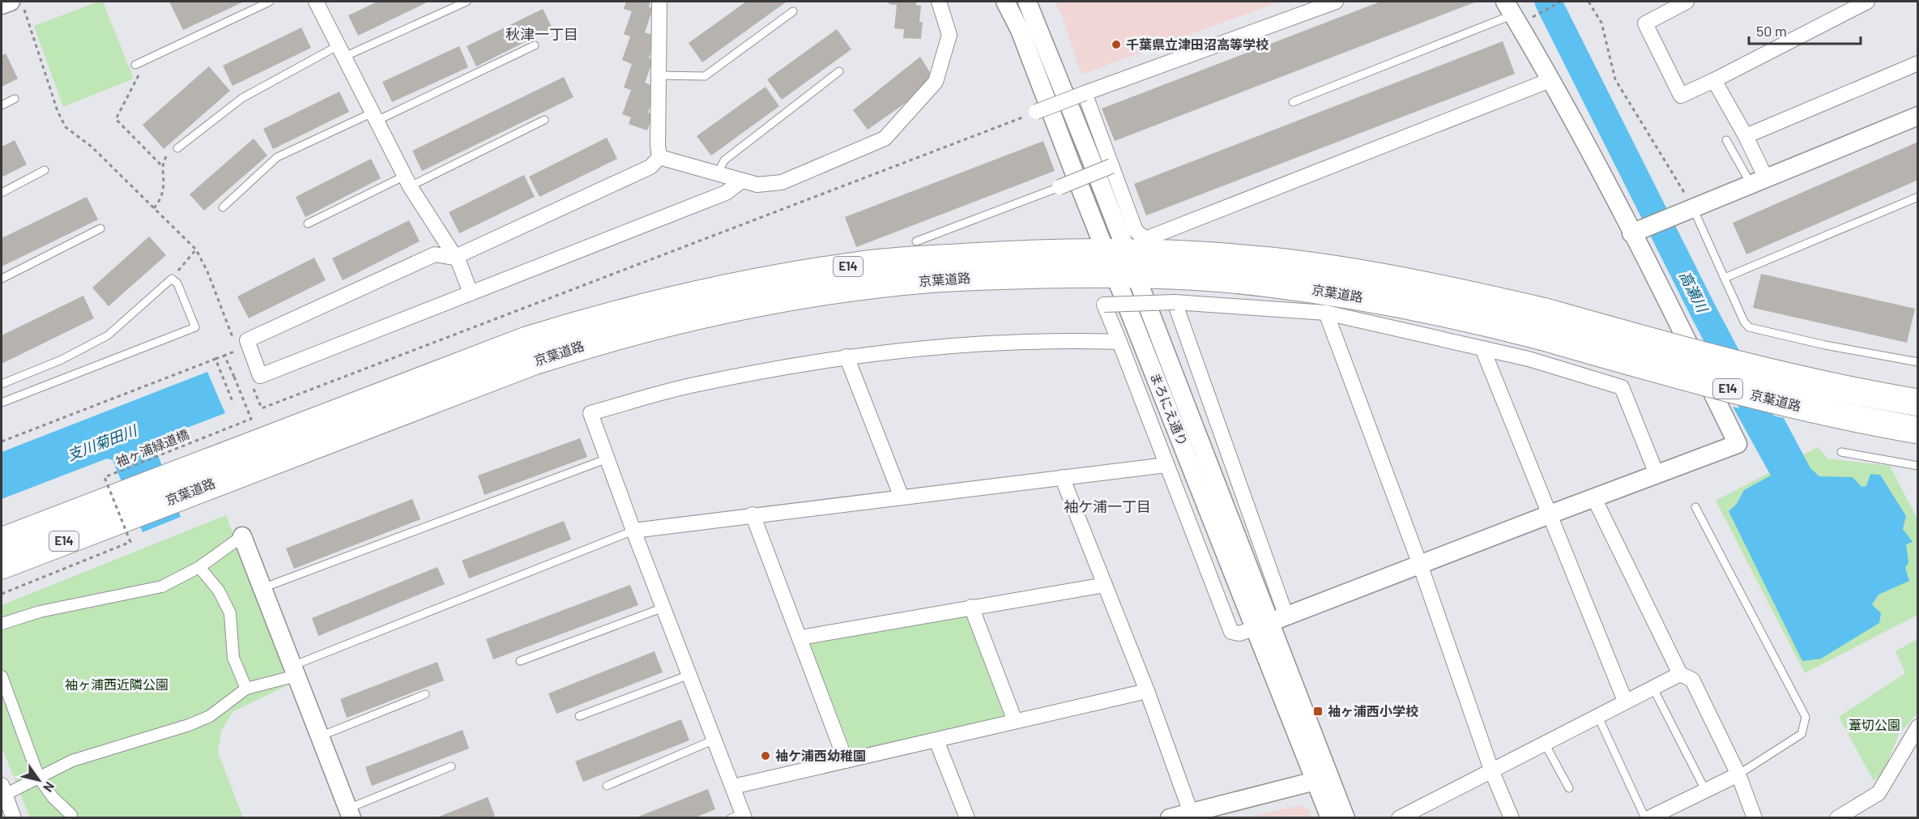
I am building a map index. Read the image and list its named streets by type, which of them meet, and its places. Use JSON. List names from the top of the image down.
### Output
{
  "streets": {
    "highway": ["E14", "京葉道路"],
    "street": ["まろにえ通り"],
    "path": ["袖ヶ浦緑道橋"]
  },
  "crossings": [
    ["京葉道路", "まろにえ通り"]
  ],
  "districts": ["秋津一丁目", "袖ケ浦一丁目"],
  "water": ["高瀬川", "支川菊田川"],
  "parks": ["袖ヶ浦西近隣公園", "葦切公園"],
  "places": {
    "other": ["千葉県立津田沼高等学校", "袖ケ浦西幼稚園"],
    "transit": ["袖ヶ浦西小学校"]
  },
  "scale_bar": "50 m",
  "north": "bottom right"
}
